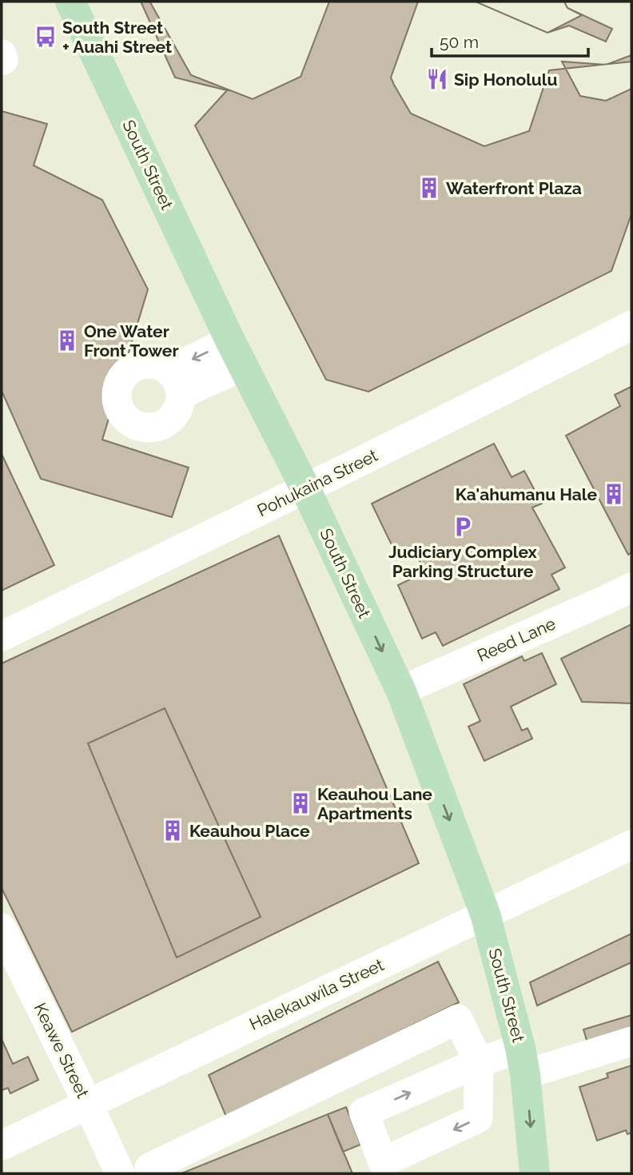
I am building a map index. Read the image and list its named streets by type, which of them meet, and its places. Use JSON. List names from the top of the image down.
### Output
{
  "streets": {
    "main road": ["South Street"],
    "street": [
      "Pohukaina Street",
      "Reed Lane",
      "Halekauwila Street",
      "Keawe Street"
    ]
  },
  "crossings": [
    ["South Street", "Pohukaina Street"],
    ["South Street", "Reed Lane"],
    ["South Street", "Halekauwila Street"],
    ["Halekauwila Street", "Keawe Street"]
  ],
  "one_way": ["South Street"],
  "places": {
    "bus stop": ["South Street + Auahi Street"],
    "restaurant": ["Sip Honolulu"],
    "building": [
      "Waterfront Plaza",
      "One Water Front Tower",
      "Ka'ahumanu Hale",
      "Keauhou Lane Apartments",
      "Keauhou Place"
    ],
    "parking": ["Judiciary Complex Parking Structure"]
  },
  "scale_bar": "50 m"
}
